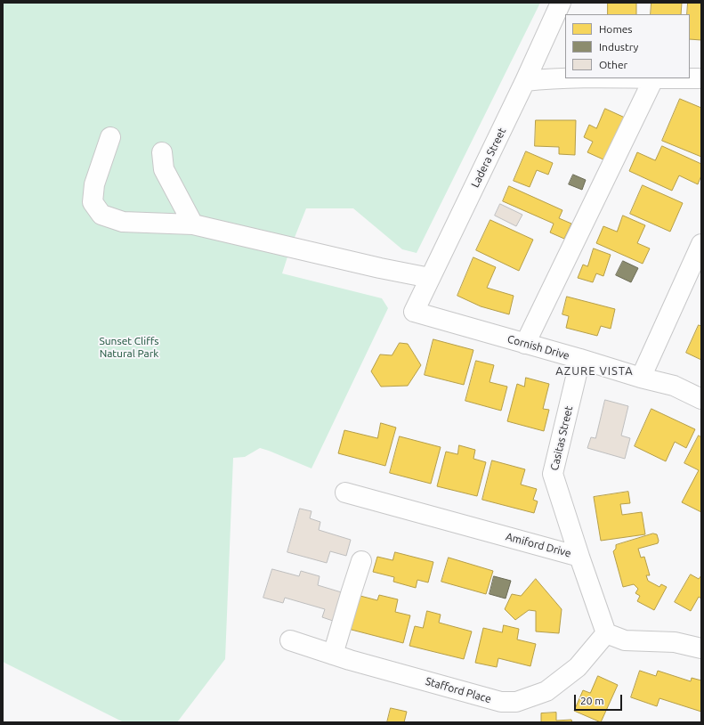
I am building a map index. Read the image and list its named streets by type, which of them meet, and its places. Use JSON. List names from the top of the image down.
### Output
{
  "streets": {
    "street": [
      "Ladera Street",
      "Cornish Drive",
      "Casitas Street",
      "Amiford Drive",
      "Stafford Place"
    ]
  },
  "crossings": [
    ["Ladera Street", "Cornish Drive"],
    ["Cornish Drive", "Casitas Street"],
    ["Casitas Street", "Amiford Drive"],
    ["Amiford Drive", "Stafford Place"]
  ],
  "districts": ["AZURE VISTA"],
  "parks": ["Sunset Cliffs Natural Park"],
  "legend": ["Homes", "Industry", "Other"],
  "scale_bar": "20 m"
}
